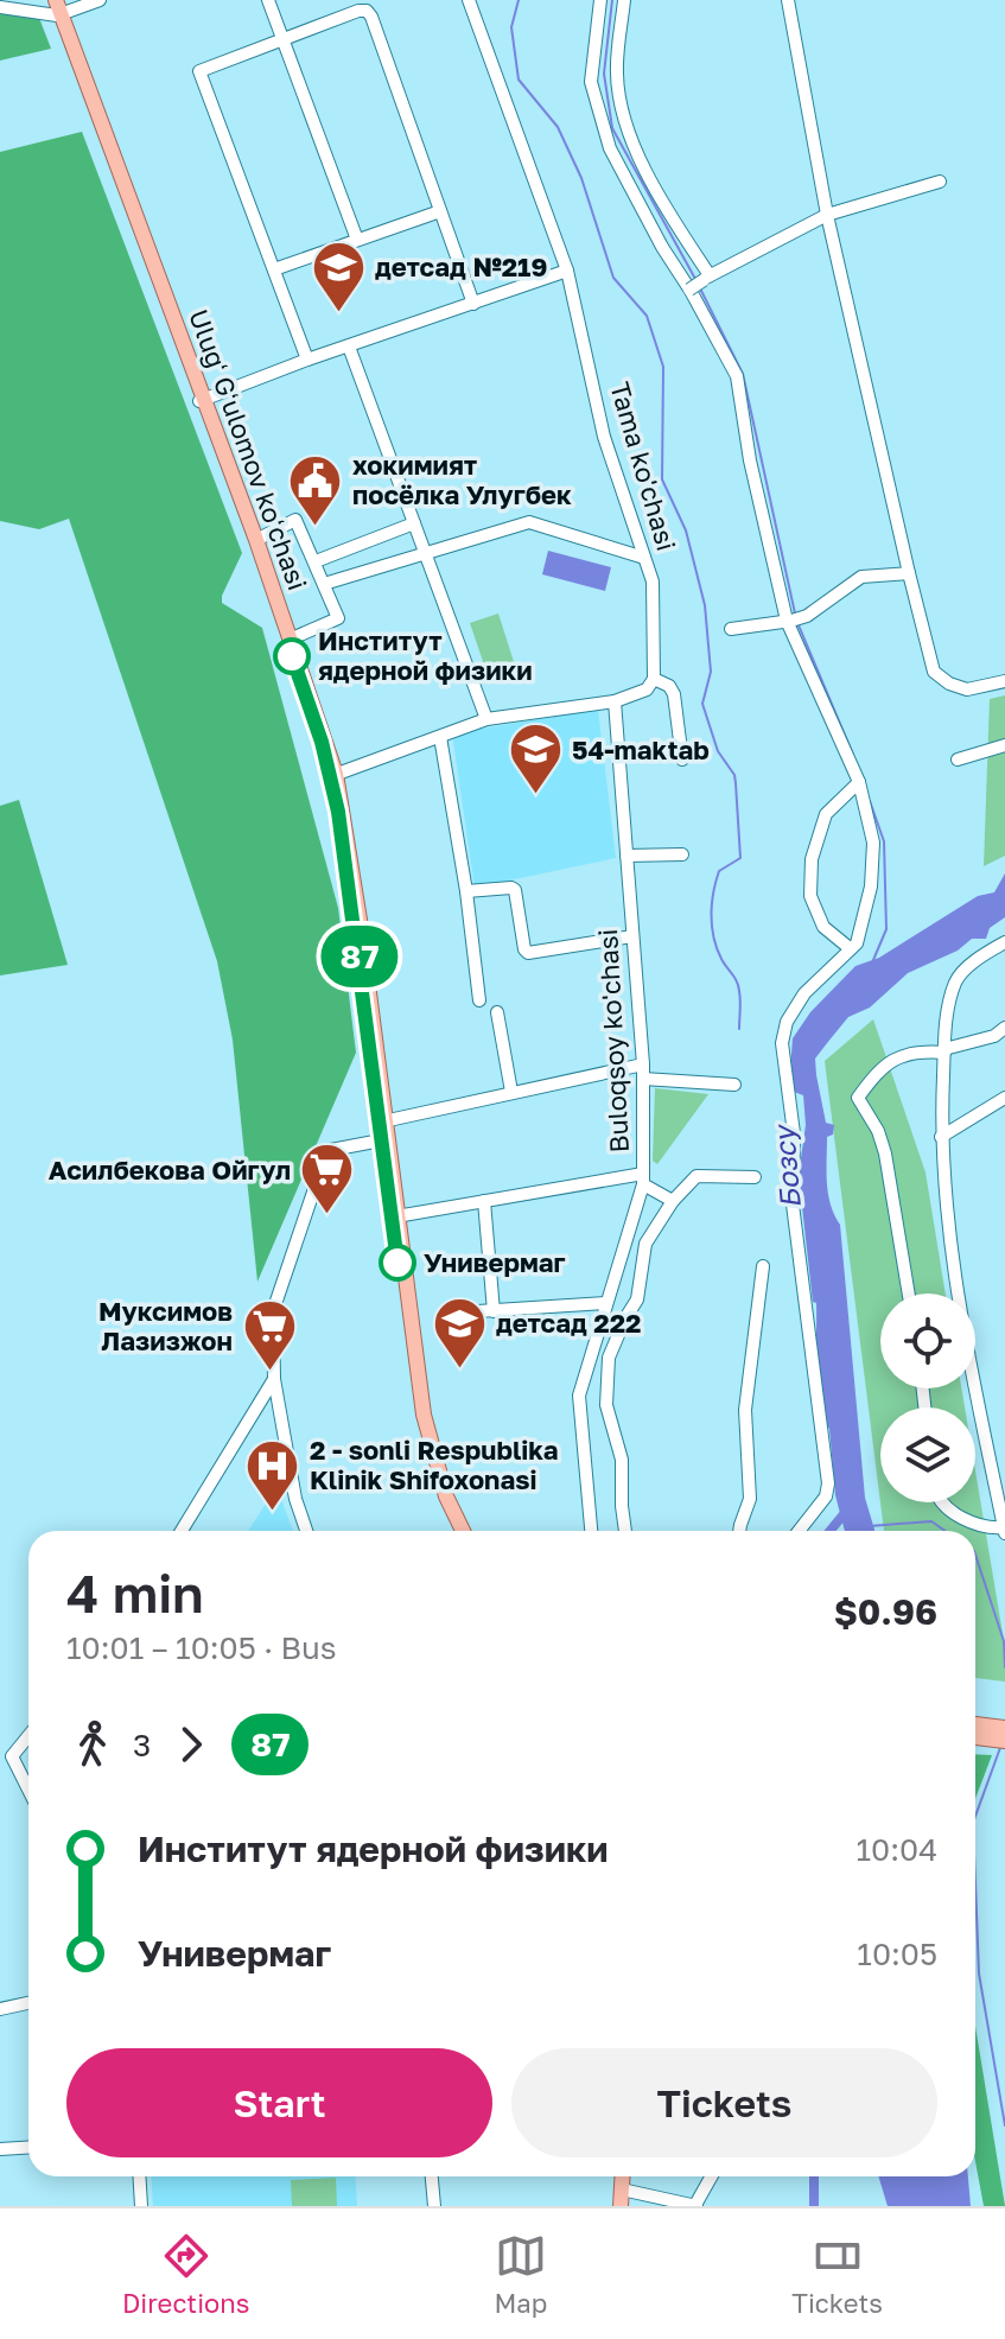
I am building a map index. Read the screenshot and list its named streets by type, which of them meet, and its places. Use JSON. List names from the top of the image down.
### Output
{
  "streets": {
    "main road": ["Ulugʻ Gʻulomov koʻchasi"],
    "street": ["Tama ko'chasi", "Buloqsoy ko'chasi"]
  },
  "water": ["Бозсу"],
  "places": {
    "school or university": ["детсад №219", "54-maktab", "детсад 222"],
    "public building": ["хокимият посёлка Улугбек"],
    "other": ["Институт ядерной физики", "Универмаг"],
    "supermarket": ["Асилбекова Ойгул", "Муксимов Лазизжон"],
    "hospital": ["2 - sonli Respublika Klinik Shifoxonasi"]
  },
  "lines": ["bus line 87"],
  "page": {
    "on_map": "87",
    "heading": ["4 min", "10:01 – 10:05 · Bus", "$0.96"],
    "legs": ["3", "87"],
    "list": [
      {
        "name": "Институт ядерной физики",
        "value": "10:04"
      },
      {
        "name": "Универмаг",
        "value": "10:05"
      }
    ],
    "buttons": ["Start", "Tickets"],
    "tabs": ["Directions", "Map", "Tickets"]
  }
}
